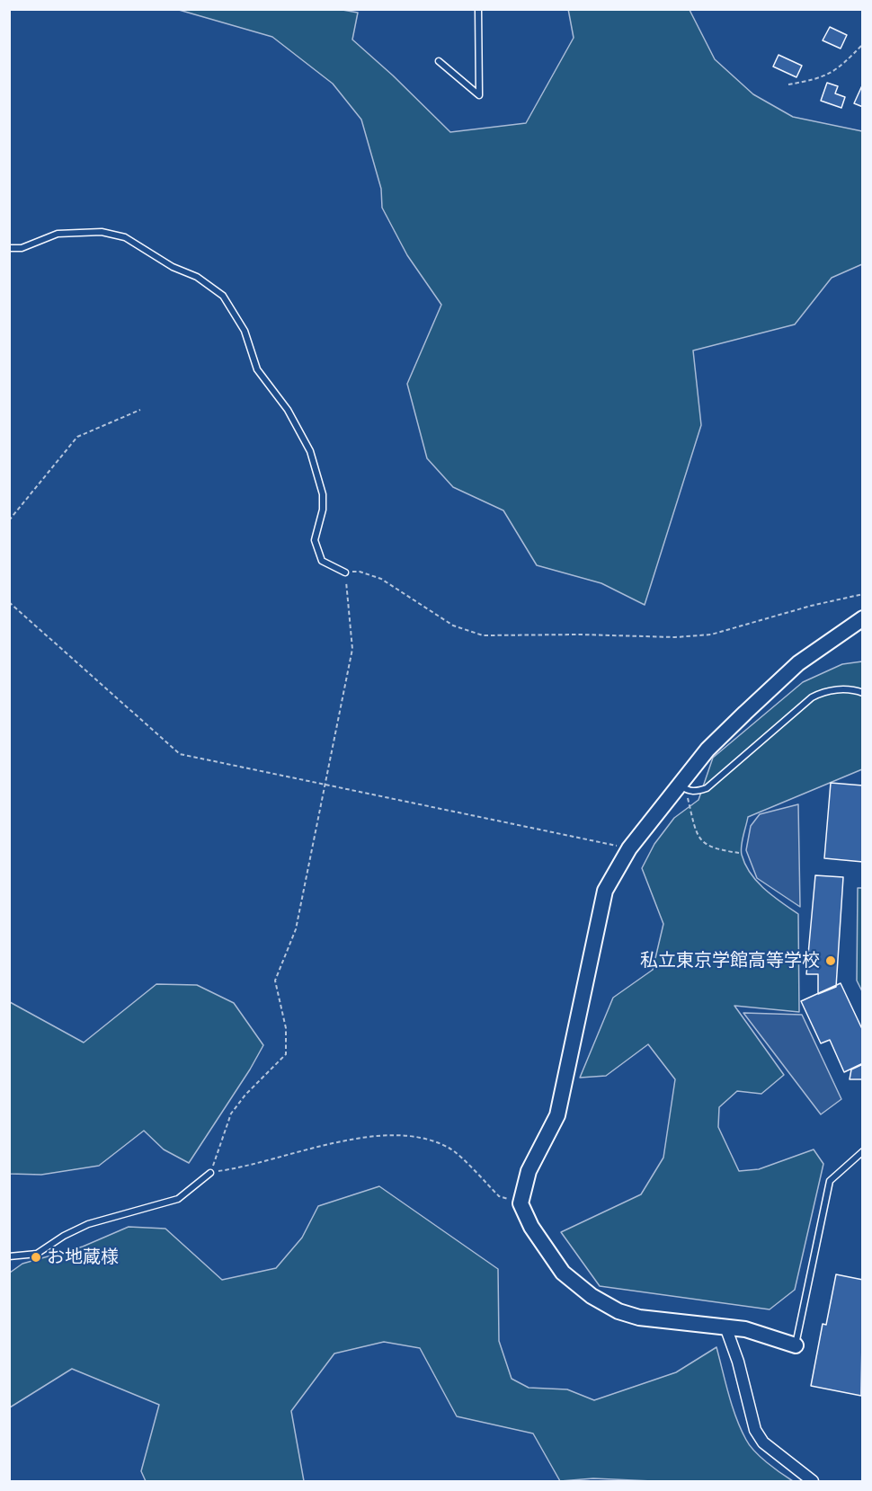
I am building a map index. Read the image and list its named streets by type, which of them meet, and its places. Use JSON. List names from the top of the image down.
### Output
{
  "places": ["私立東京学館高等学校", "お地蔵様"]
}
